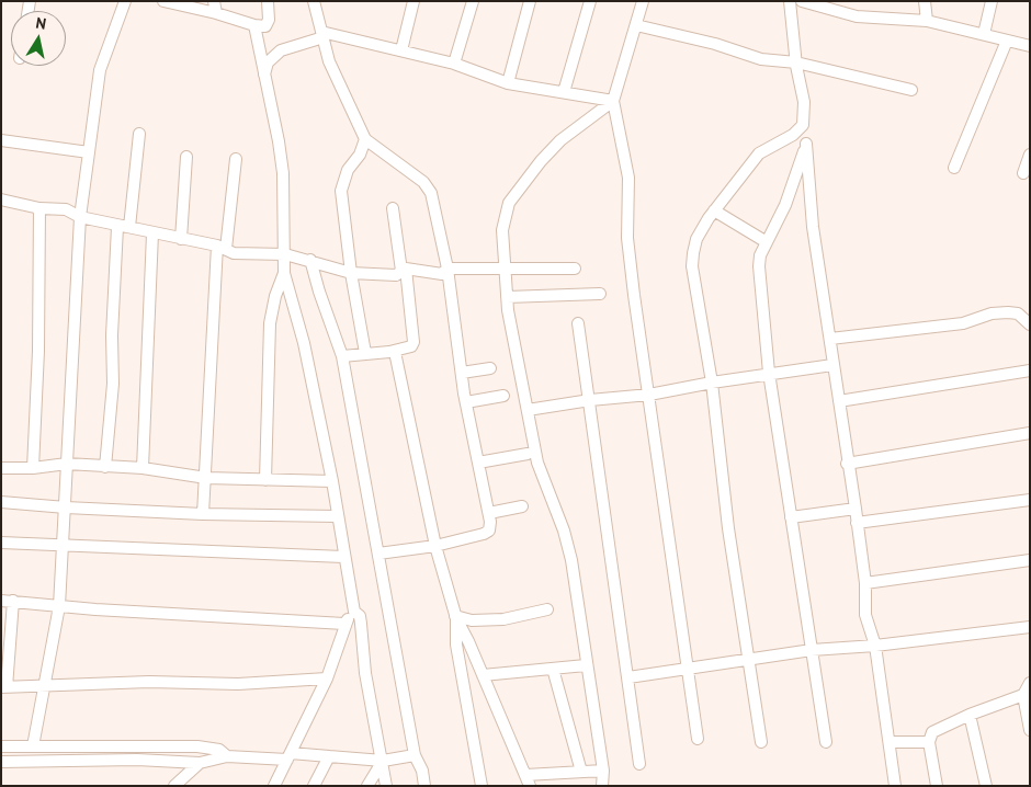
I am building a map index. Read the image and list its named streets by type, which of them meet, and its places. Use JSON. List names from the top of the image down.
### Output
{
  "north": "top"
}
